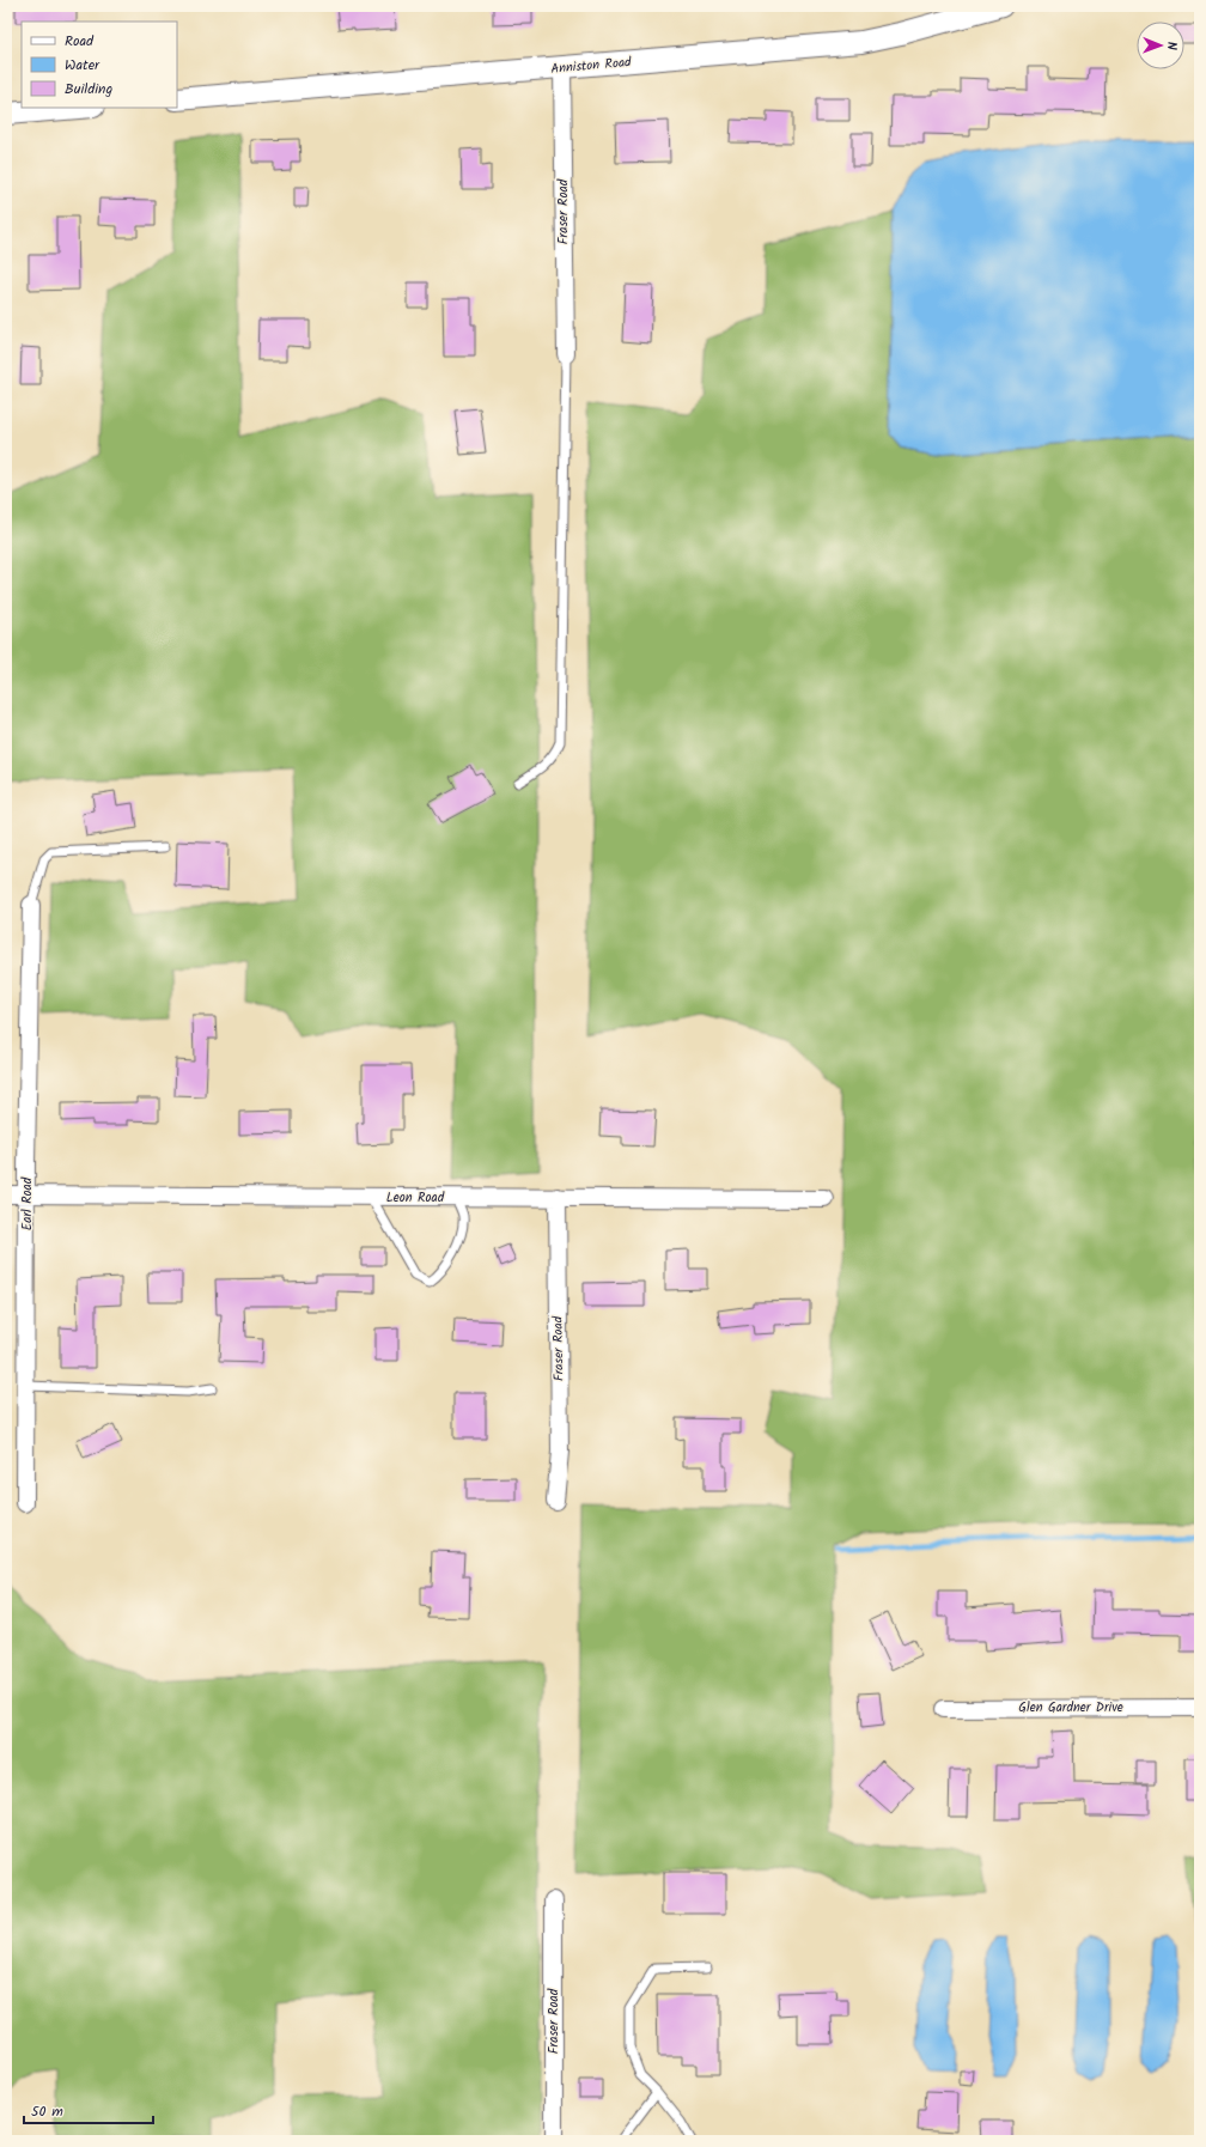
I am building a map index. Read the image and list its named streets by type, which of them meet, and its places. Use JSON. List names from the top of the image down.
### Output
{
  "streets": {
    "street": [
      "Anniston Road",
      "Fraser Road",
      "Leon Road",
      "Earl Road",
      "Glen Gardner Drive"
    ]
  },
  "crossings": [
    ["Anniston Road", "Fraser Road"],
    ["Fraser Road", "Leon Road"],
    ["Leon Road", "Earl Road"]
  ],
  "legend": ["Road", "Water", "Building"],
  "scale_bar": "50 m",
  "north": "right"
}
